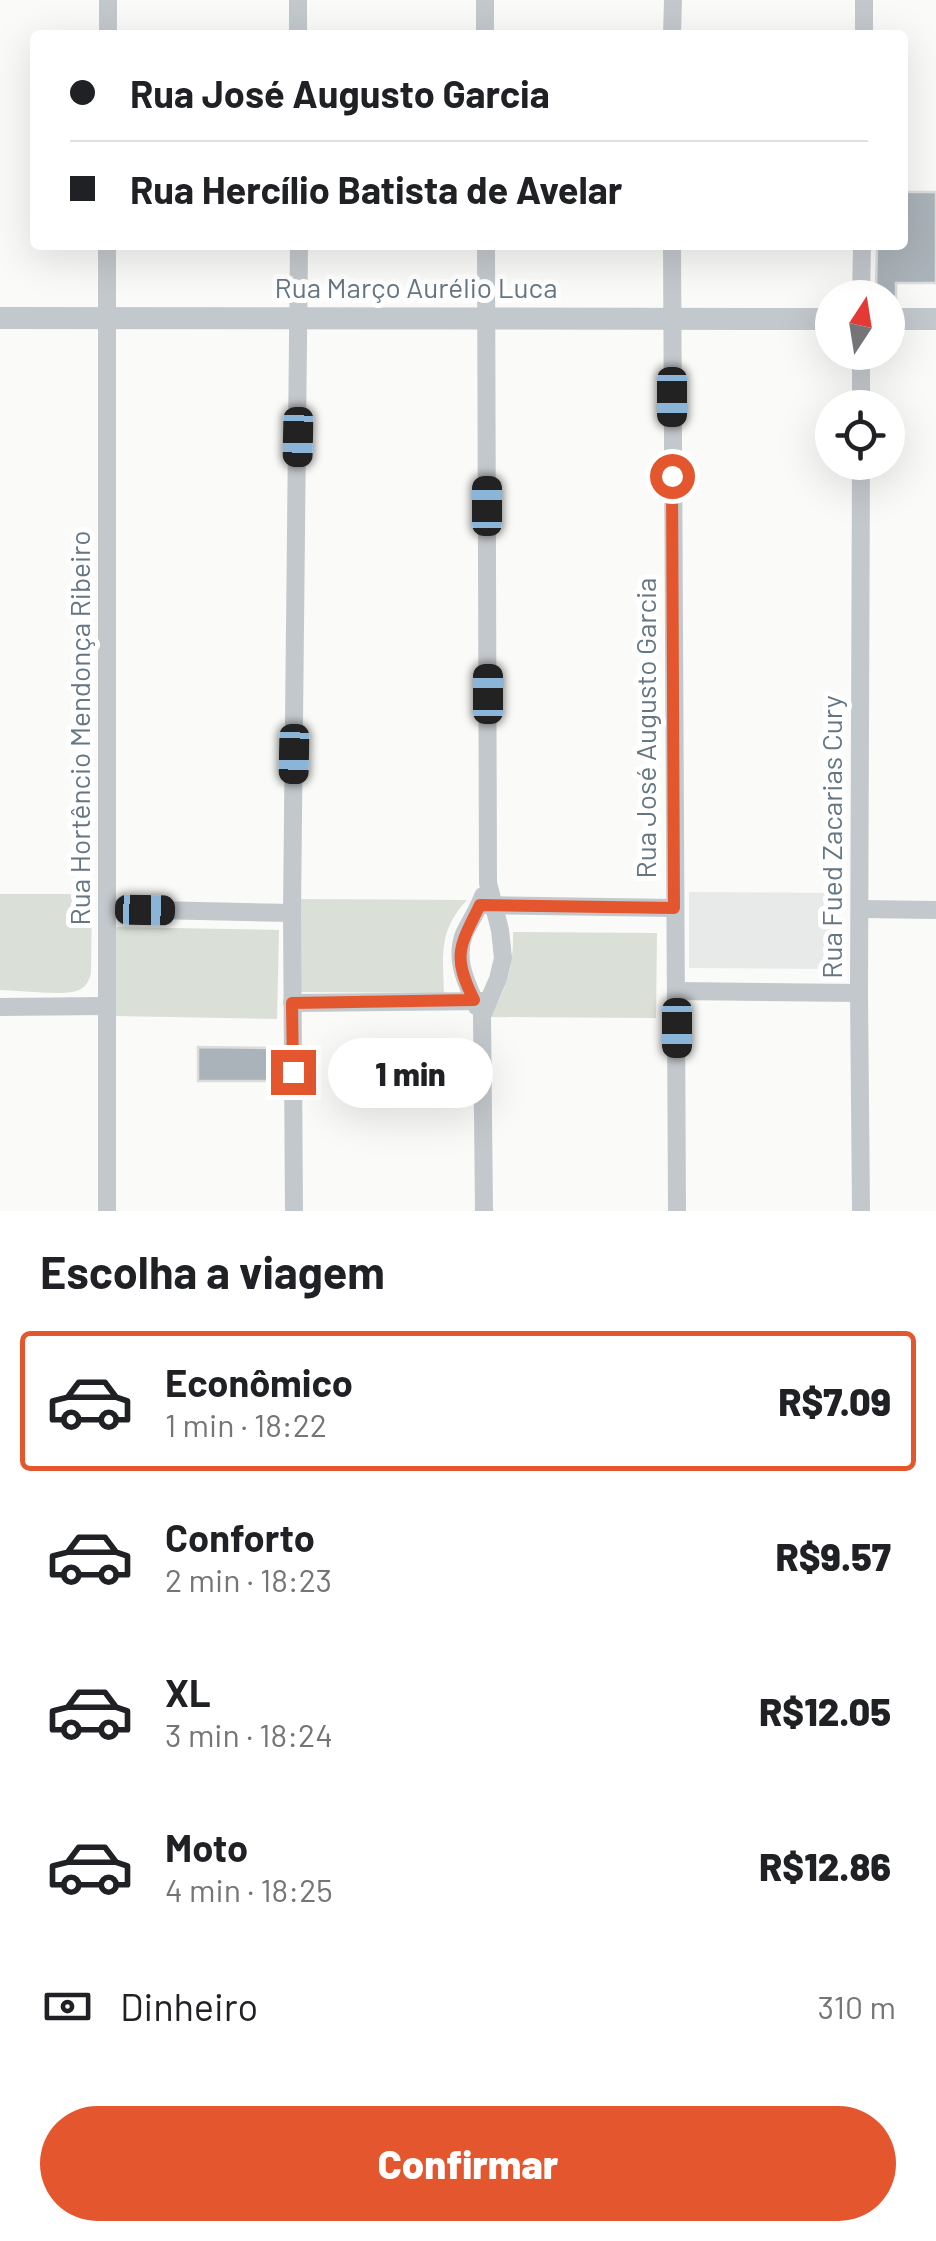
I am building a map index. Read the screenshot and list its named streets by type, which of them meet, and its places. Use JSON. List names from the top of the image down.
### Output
{
  "streets": {
    "street": [
      "Rua Março Aurélio Luca",
      "Rua Hortêncio Mendonça Ribeiro",
      "Rua José Augusto Garcia",
      "Rua Fued Zacarias Cury"
    ]
  },
  "crossings": [
    ["Rua Março Aurélio Luca", "Rua Hortêncio Mendonça Ribeiro"],
    ["Rua Março Aurélio Luca", "Rua José Augusto Garcia"]
  ],
  "north": "top",
  "page": {
    "banner": ["Rua José Augusto Garcia", "Rua Hercílio Batista de Avelar"],
    "bubble": "1 min",
    "heading": "Escolha a viagem",
    "list": [
      {
        "name": "Econômico",
        "note": "1 min · 18:22",
        "value": "R$7.09"
      },
      {
        "name": "Conforto",
        "note": "2 min · 18:23",
        "value": "R$9.57"
      },
      {
        "name": "XL",
        "note": "3 min · 18:24",
        "value": "R$12.05"
      },
      {
        "name": "Moto",
        "note": "4 min · 18:25",
        "value": "R$12.86"
      }
    ],
    "pay": ["Dinheiro", "310 m"],
    "buttons": "Confirmar"
  }
}
